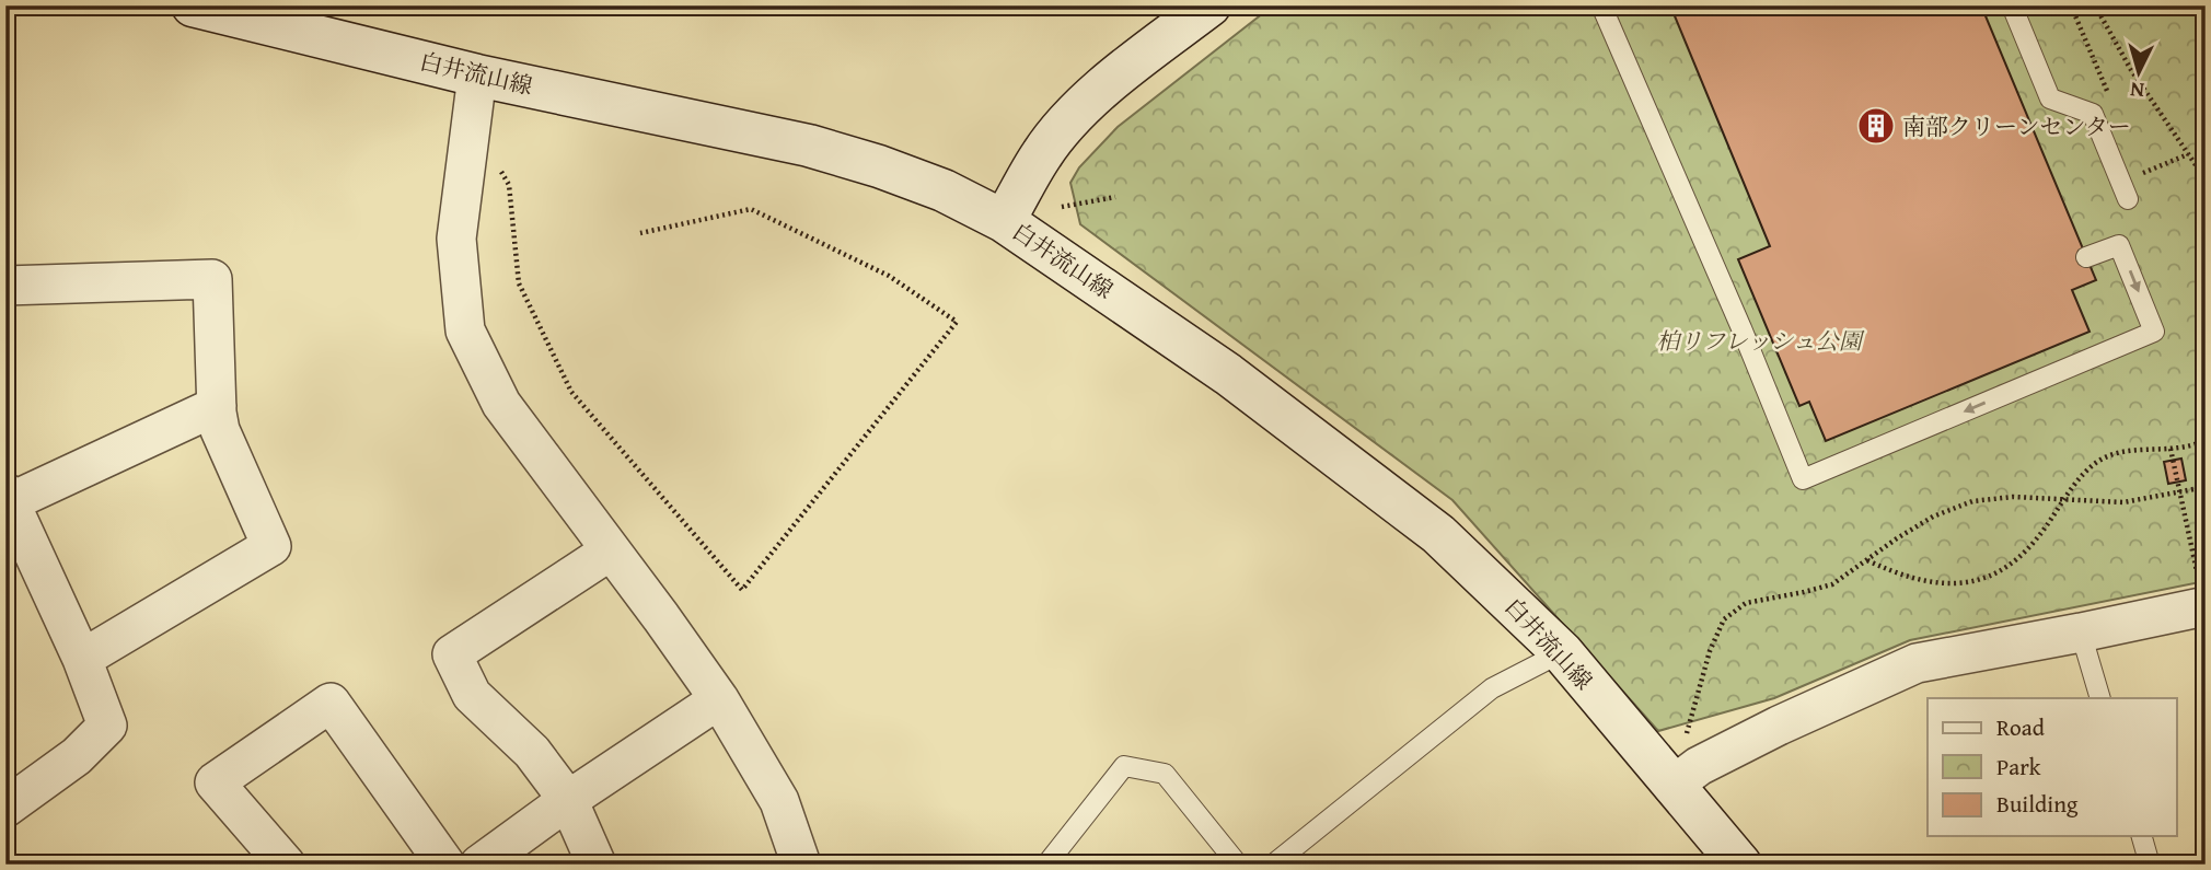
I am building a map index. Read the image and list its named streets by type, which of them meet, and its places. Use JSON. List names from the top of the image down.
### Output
{
  "streets": {
    "main road": ["白井流山線"]
  },
  "parks": ["柏リフレッシュ公園"],
  "places": {
    "building": ["南部クリーンセンター"]
  },
  "legend": ["Road", "Park", "Building"],
  "north": "bottom"
}
